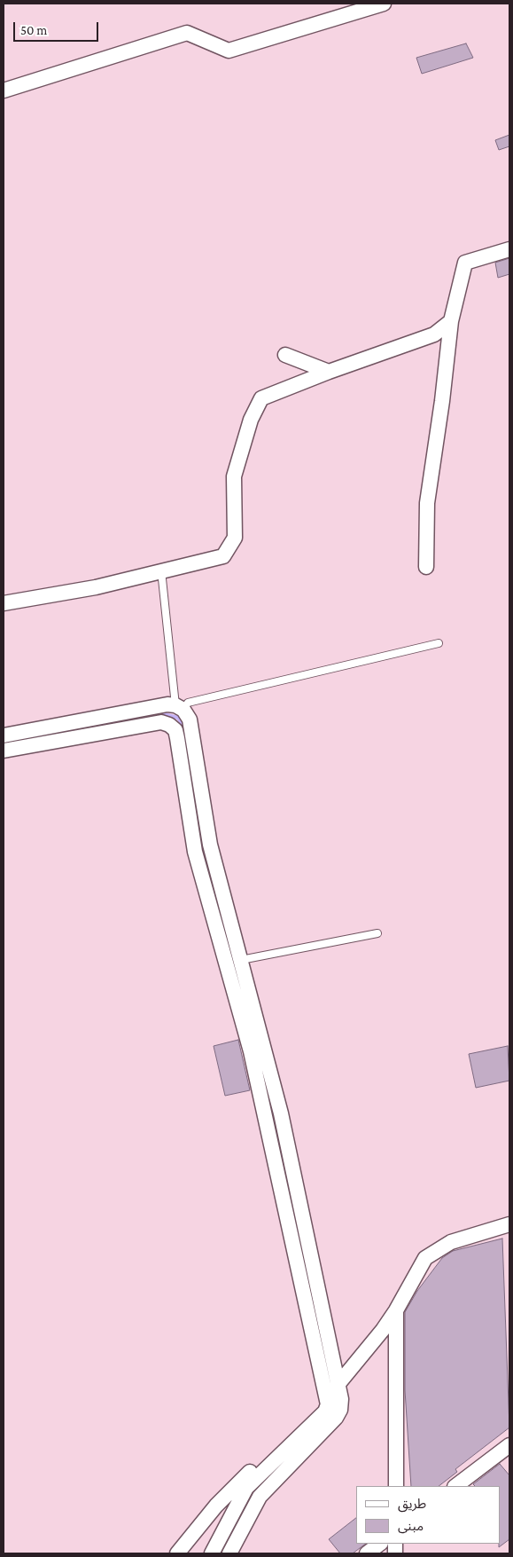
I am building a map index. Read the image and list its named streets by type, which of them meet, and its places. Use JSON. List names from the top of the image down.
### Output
{
  "legend": ["طريق", "مبنى"],
  "scale_bar": "50 m"
}
